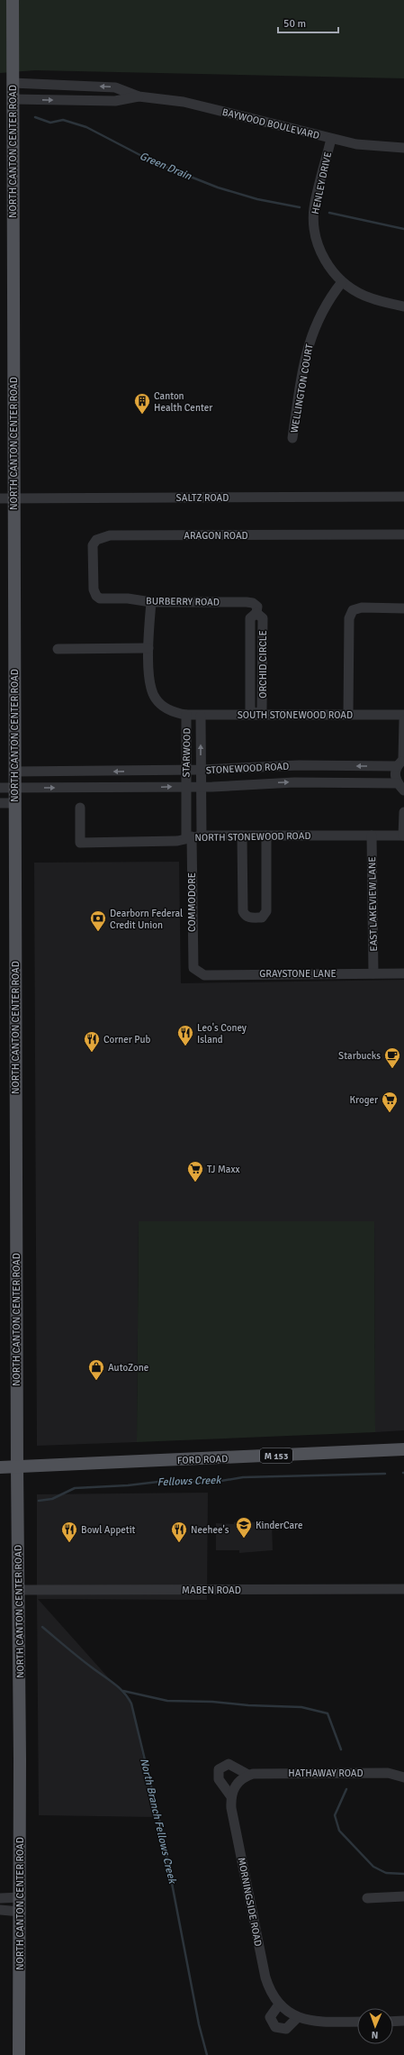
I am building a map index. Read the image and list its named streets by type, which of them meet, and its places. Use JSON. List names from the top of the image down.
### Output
{
  "streets": {
    "main road": ["NORTH CANTON CENTER ROAD", "M 153", "FORD ROAD"],
    "street": [
      "BAYWOOD BOULEVARD",
      "HENLEY DRIVE",
      "WELLINGTON COURT",
      "SALTZ ROAD",
      "ARAGON ROAD",
      "BURBERRY ROAD",
      "ORCHID CIRCLE",
      "SOUTH STONEWOOD ROAD",
      "STARWOOD",
      "STONEWOOD ROAD",
      "NORTH STONEWOOD ROAD",
      "COMMODORE",
      "EAST LAKEVIEW LANE",
      "GRAYSTONE LANE",
      "MABEN ROAD",
      "HATHAWAY ROAD",
      "MORNINGSIDE ROAD"
    ]
  },
  "crossings": [
    ["BAYWOOD BOULEVARD", "NORTH CANTON CENTER ROAD"],
    ["BAYWOOD BOULEVARD", "HENLEY DRIVE"],
    ["NORTH CANTON CENTER ROAD", "SALTZ ROAD"],
    ["NORTH CANTON CENTER ROAD", "STONEWOOD ROAD"],
    ["NORTH CANTON CENTER ROAD", "FORD ROAD"],
    ["NORTH CANTON CENTER ROAD", "MABEN ROAD"],
    ["HENLEY DRIVE", "WELLINGTON COURT"],
    ["ARAGON ROAD", "BURBERRY ROAD"],
    ["BURBERRY ROAD", "ORCHID CIRCLE"],
    ["BURBERRY ROAD", "STARWOOD"],
    ["ORCHID CIRCLE", "SOUTH STONEWOOD ROAD"],
    ["SOUTH STONEWOOD ROAD", "STARWOOD"],
    ["STARWOOD", "STONEWOOD ROAD"],
    ["STARWOOD", "NORTH STONEWOOD ROAD"],
    ["STARWOOD", "COMMODORE"],
    ["NORTH STONEWOOD ROAD", "COMMODORE"],
    ["NORTH STONEWOOD ROAD", "EAST LAKEVIEW LANE"],
    ["COMMODORE", "GRAYSTONE LANE"],
    ["EAST LAKEVIEW LANE", "GRAYSTONE LANE"],
    ["HATHAWAY ROAD", "MORNINGSIDE ROAD"]
  ],
  "water": ["Green Drain", "Fellows Creek", "North Branch Fellows Creek"],
  "places": {
    "building": ["Canton Health Center"],
    "bank": ["Dearborn Federal Credit Union"],
    "restaurant": [
      "Leo's Coney Island",
      "Corner Pub",
      "Bowl Appetit",
      "Neehee's"
    ],
    "cafe": ["Starbucks"],
    "supermarket": ["Kroger", "TJ Maxx"],
    "shop": ["AutoZone"],
    "school or university": ["KinderCare"]
  },
  "scale_bar": "50 m",
  "north": "bottom"
}
